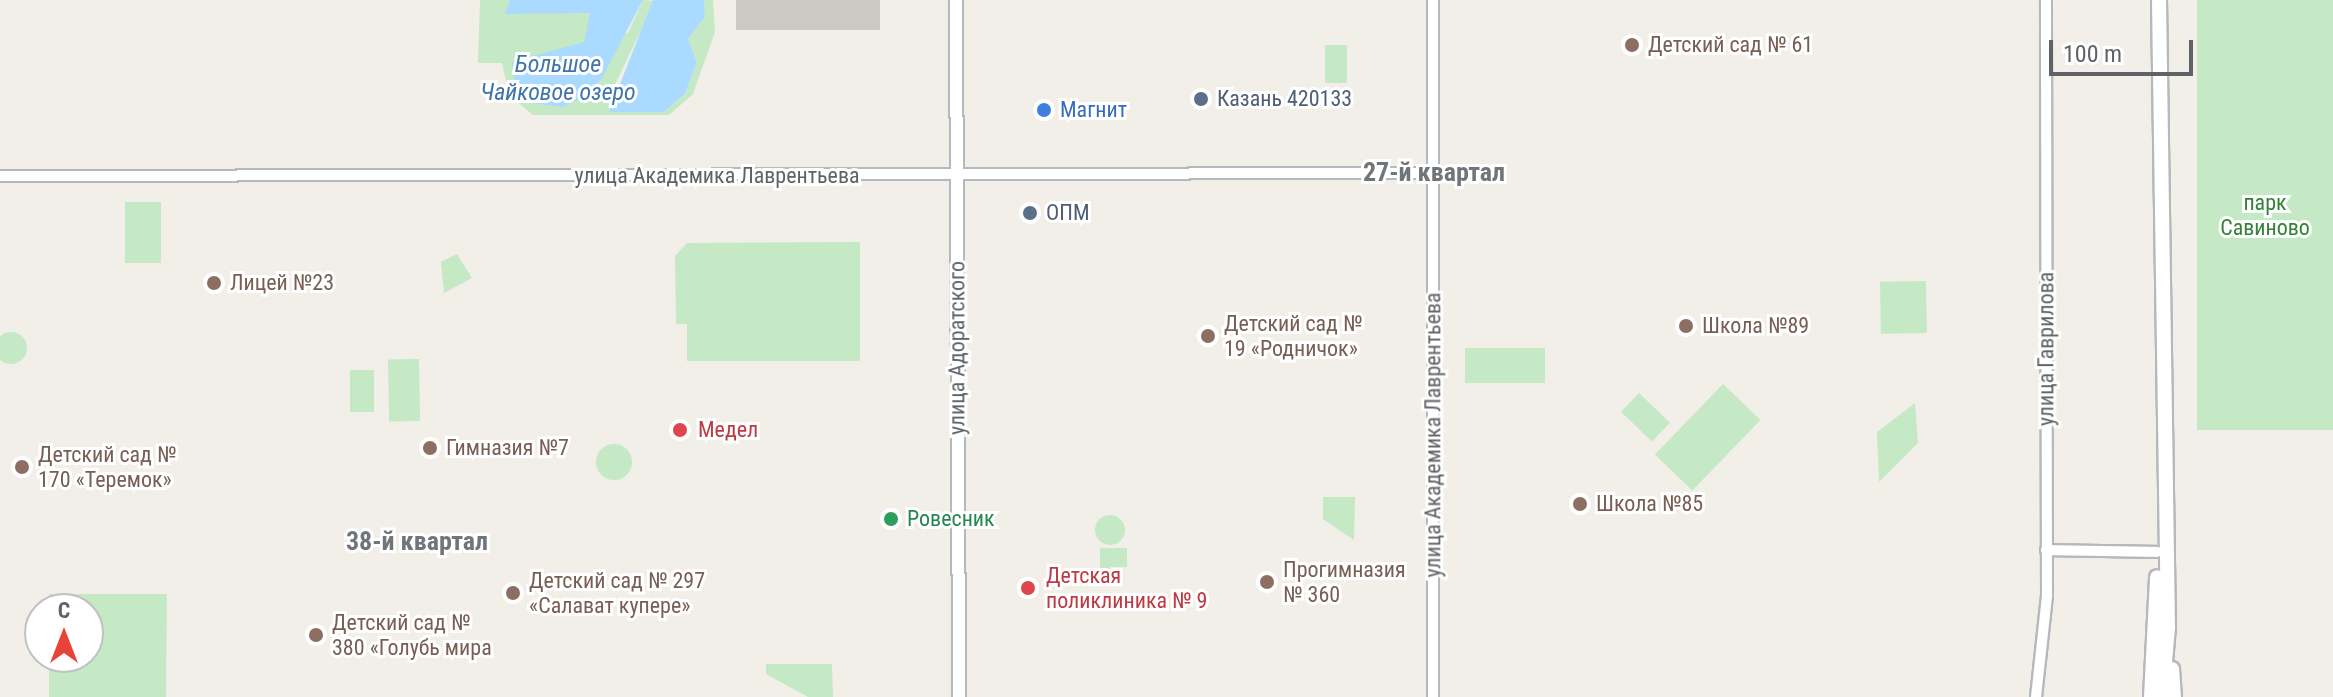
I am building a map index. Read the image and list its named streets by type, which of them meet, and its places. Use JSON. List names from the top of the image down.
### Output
{
  "streets": {
    "street": ["улица Академика Лаврентьева", "улица Адоратского", "улица Гаврилова"]
  },
  "crossings": [
    ["улица Академика Лаврентьева", "улица Адоратского"]
  ],
  "districts": ["27-й квартал", "38-й квартал"],
  "water": ["Большое Чайковое озеро"],
  "parks": ["парк Савиново"],
  "places": [
    "Детский сад № 61",
    "Казань 420133",
    "Магнит",
    "ОПМ",
    "Лицей №23",
    "Школа №89",
    "Детский сад № 19 «Родничок»",
    "Медел",
    "Гимназия №7",
    "Детский сад № 170 «Теремок»",
    "Школа №85",
    "Ровесник",
    "Прогимназия № 360",
    "Детская поликлиника № 9",
    "Детский сад № 297 «Салават купере»",
    "Детский сад № 380 «Голубь мира"
  ],
  "scale_bar": "100 m",
  "north": "top"
}
